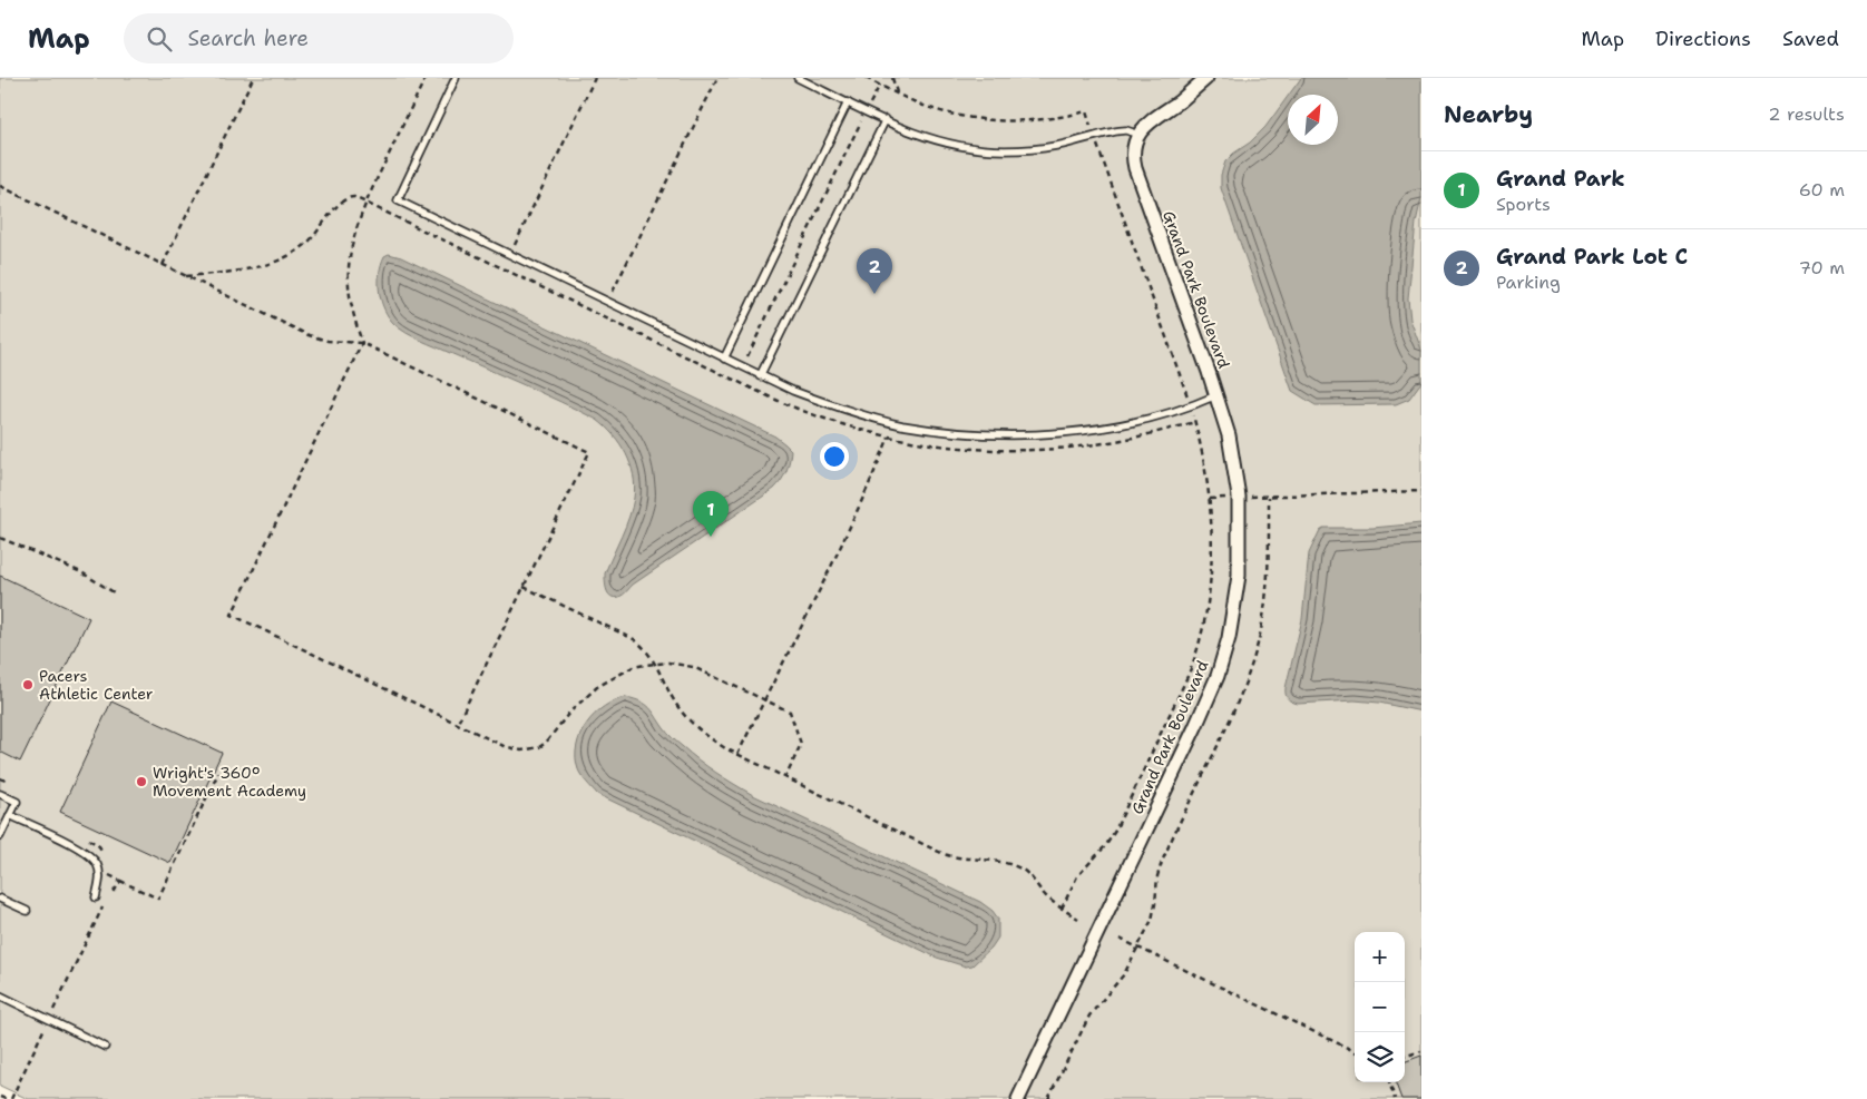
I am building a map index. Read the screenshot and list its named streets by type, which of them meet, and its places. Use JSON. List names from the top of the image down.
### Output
{
  "streets": {
    "street": ["Grand Park Boulevard"]
  },
  "places": ["Pacers Athletic Center", "Wright's 360° Movement Academy"],
  "north": "top right",
  "page": {
    "header": "Map",
    "search": "Search here",
    "nav": ["Map", "Directions", "Saved"],
    "heading": ["Nearby", "2 results"],
    "list": [
      {
        "mark": "1",
        "name": "Grand Park",
        "note": "Sports",
        "value": "60 m"
      },
      {
        "mark": "2",
        "name": "Grand Park Lot C",
        "note": "Parking",
        "value": "70 m"
      }
    ],
    "pins": ["2", "1"],
    "map_buttons": ["+", "−"]
  }
}
